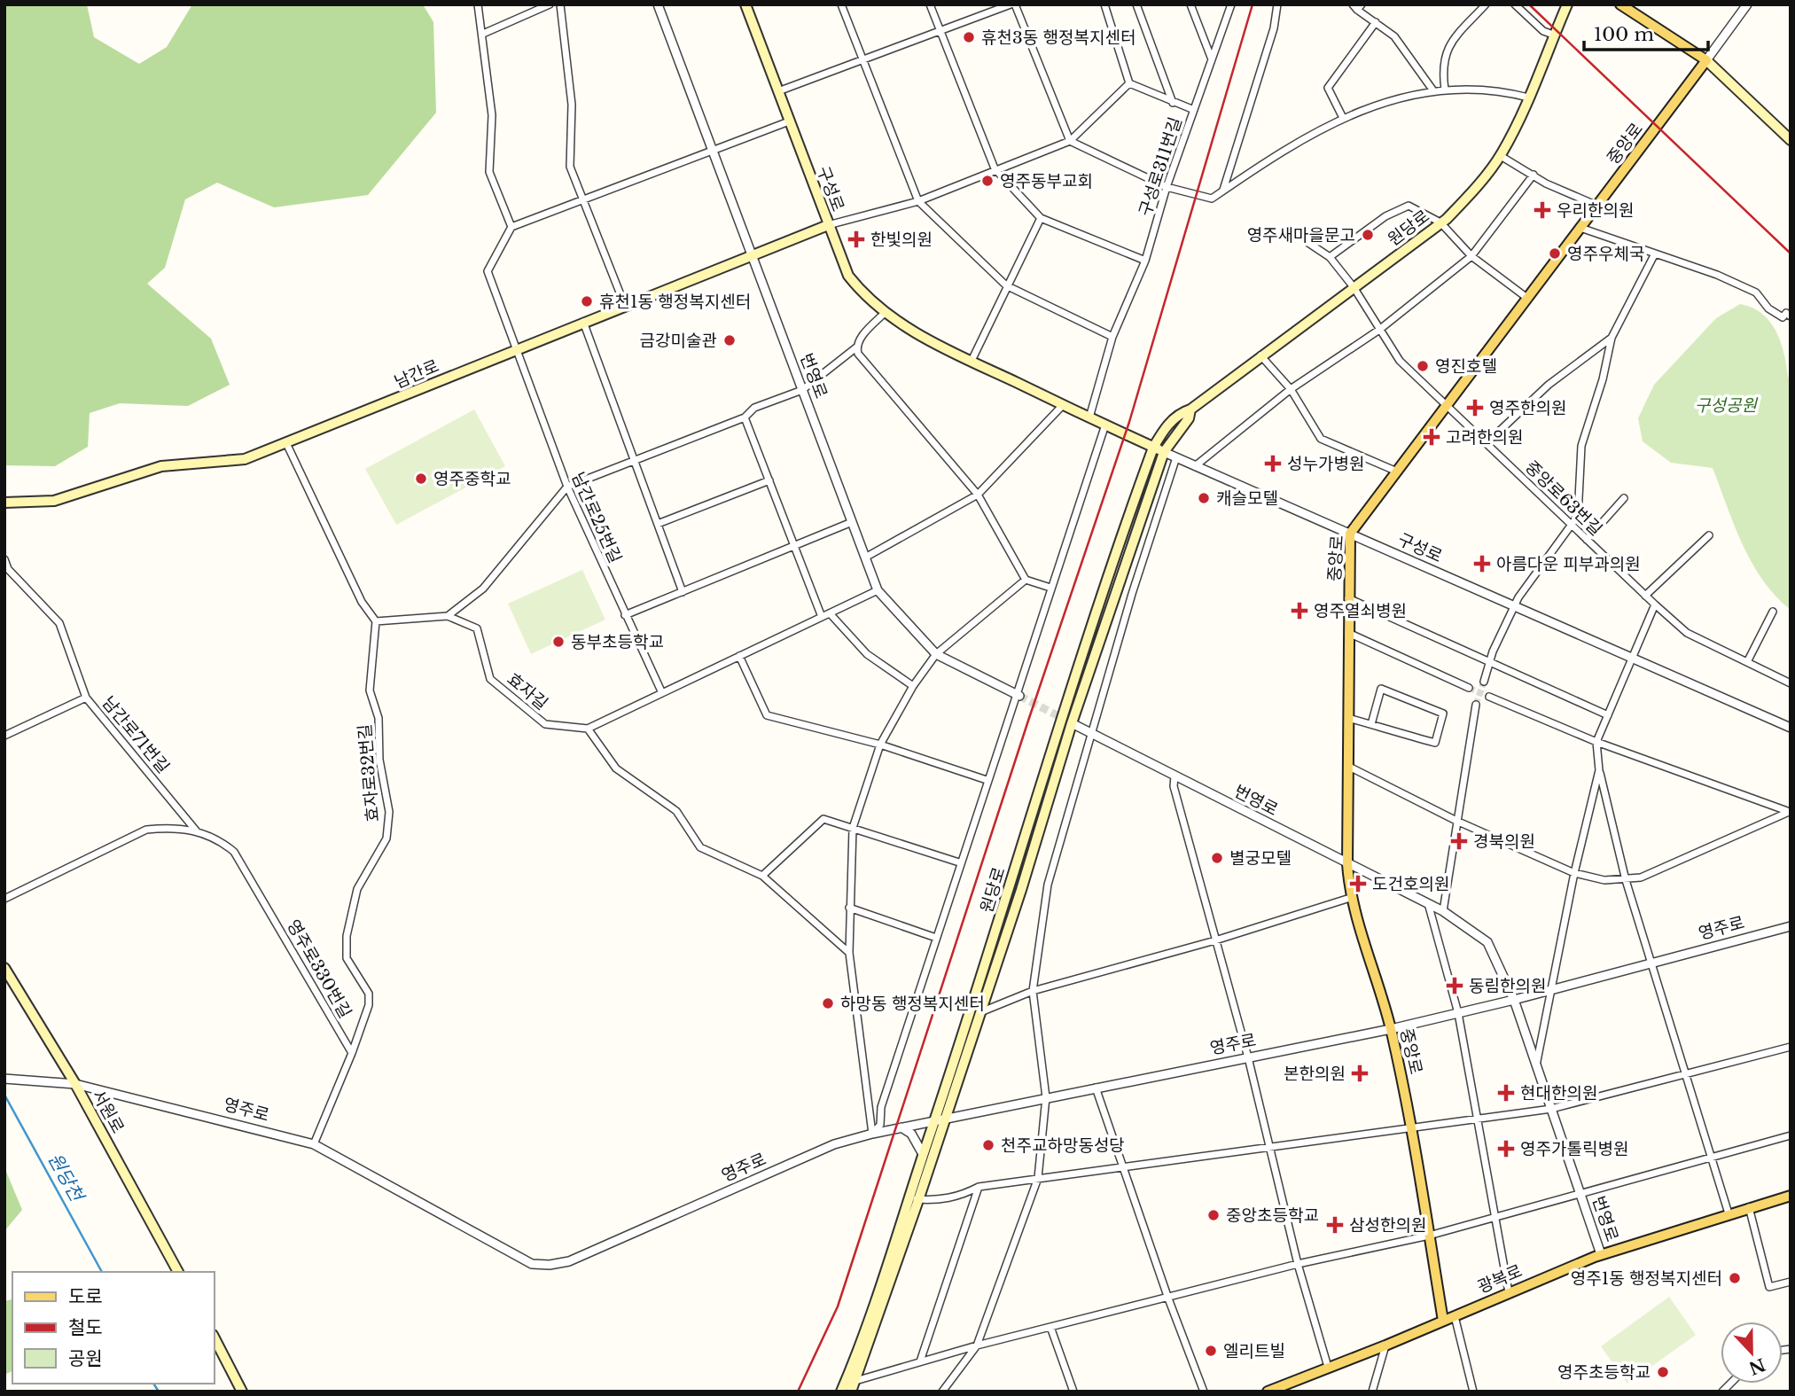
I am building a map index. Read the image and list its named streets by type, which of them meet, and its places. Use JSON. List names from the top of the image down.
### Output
{
  "streets": {
    "main road": [
      "중앙로",
      "구성로",
      "원당로",
      "남간로",
      "서원로",
      "광복로"
    ],
    "street": [
      "구성로311번길",
      "번영로",
      "중앙로63번길",
      "남간로25번길",
      "효자길",
      "남간로71번길",
      "효자로32번길",
      "영주로",
      "영주로330번길"
    ]
  },
  "crossings": [
    ["중앙로", "구성로"],
    ["중앙로", "번영로"],
    ["중앙로", "중앙로63번길"],
    ["중앙로", "영주로"],
    ["중앙로", "광복로"],
    ["구성로311번길", "구성로"],
    ["구성로", "원당로"],
    ["구성로", "남간로"],
    ["원당로", "번영로"],
    ["원당로", "중앙로63번길"],
    ["원당로", "영주로"],
    ["남간로", "번영로"],
    ["남간로", "남간로25번길"],
    ["번영로", "영주로"],
    ["번영로", "광복로"],
    ["효자길", "효자로32번길"],
    ["남간로71번길", "영주로330번길"],
    ["효자로32번길", "영주로330번길"],
    ["영주로", "서원로"]
  ],
  "water": ["원당천"],
  "parks": ["구성공원"],
  "places": {
    "other": [
      "휴천3동 행정복지센터",
      "영주동부교회",
      "영주새마을문고",
      "영주우체국",
      "휴천1동 행정복지센터",
      "금강미술관",
      "영진호텔",
      "영주중학교",
      "캐슬모텔",
      "동부초등학교",
      "별궁모텔",
      "하망동 행정복지센터",
      "천주교하망동성당",
      "중앙초등학교",
      "영주1동 행정복지센터",
      "엘리트빌",
      "영주초등학교"
    ],
    "health": [
      "우리한의원",
      "한빛의원",
      "영주한의원",
      "고려한의원",
      "성누가병원",
      "아름다운 피부과의원",
      "영주열쇠병원",
      "경북의원",
      "도건호의원",
      "동림한의원",
      "본한의원",
      "현대한의원",
      "영주가톨릭병원",
      "삼성한의원"
    ]
  },
  "legend": ["도로", "철도", "공원"],
  "scale_bar": "100 m",
  "north": "bottom"
}
